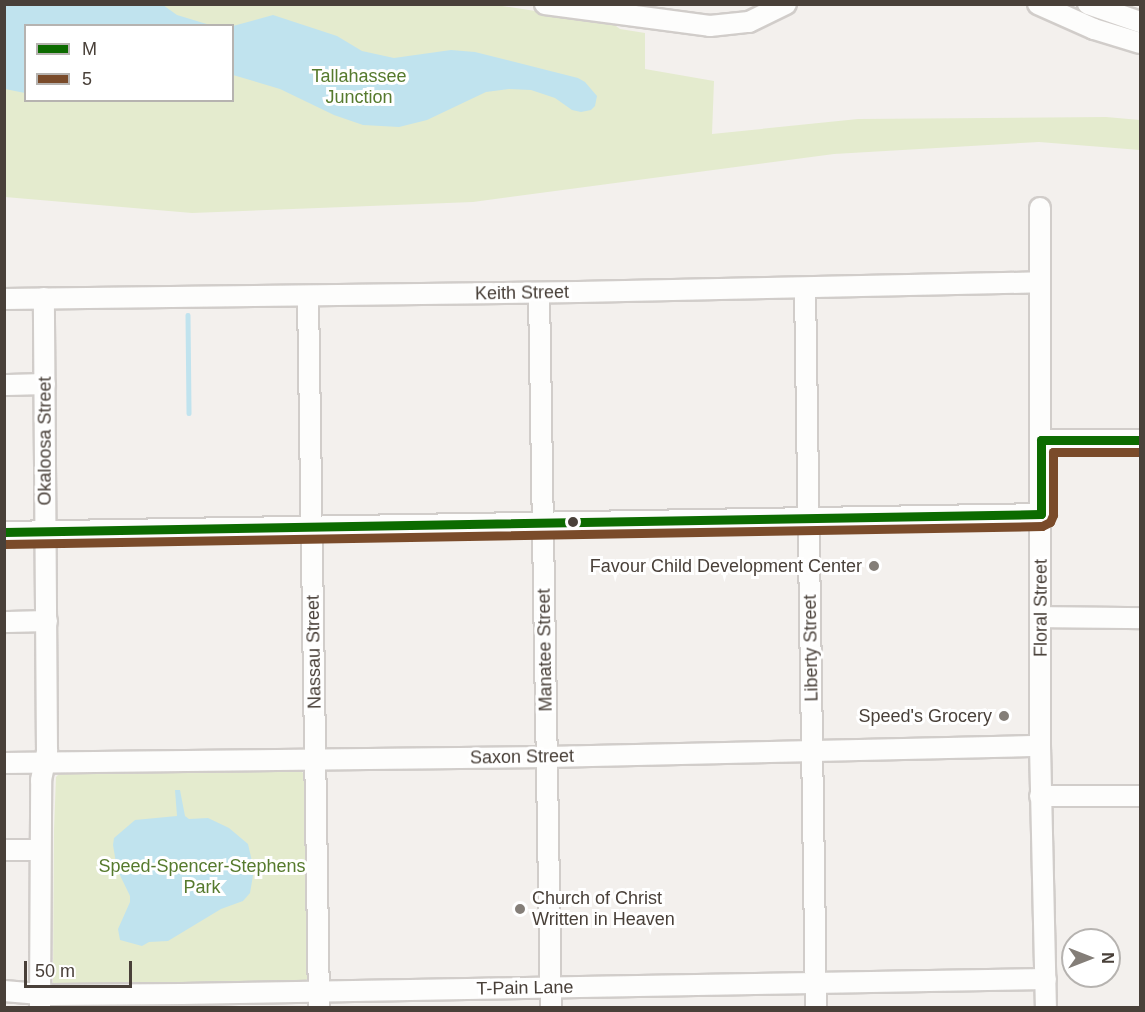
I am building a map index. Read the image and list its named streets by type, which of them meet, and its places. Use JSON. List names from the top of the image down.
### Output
{
  "streets": {
    "street": [
      "Keith Street",
      "Okaloosa Street",
      "Floral Street",
      "Liberty Street",
      "Manatee Street",
      "Nassau Street",
      "Saxon Street",
      "T-Pain Lane"
    ]
  },
  "crossings": [
    ["Keith Street", "Okaloosa Street"],
    ["Keith Street", "Floral Street"],
    ["Keith Street", "Liberty Street"],
    ["Keith Street", "Manatee Street"],
    ["Keith Street", "Nassau Street"],
    ["Okaloosa Street", "Saxon Street"],
    ["Okaloosa Street", "T-Pain Lane"],
    ["Floral Street", "Saxon Street"],
    ["Floral Street", "T-Pain Lane"],
    ["Liberty Street", "Saxon Street"],
    ["Liberty Street", "T-Pain Lane"],
    ["Manatee Street", "Saxon Street"],
    ["Manatee Street", "T-Pain Lane"],
    ["Nassau Street", "Saxon Street"],
    ["Nassau Street", "T-Pain Lane"]
  ],
  "parks": ["Tallahassee Junction", "Speed-Spencer-Stephens Park"],
  "places": ["Favour Child Development Center", "Speed's Grocery", "Church of Christ Written in Heaven"],
  "lines": ["transit line M", "transit line 5"],
  "legend": ["M", "5"],
  "scale_bar": "50 m",
  "north": "right"
}
